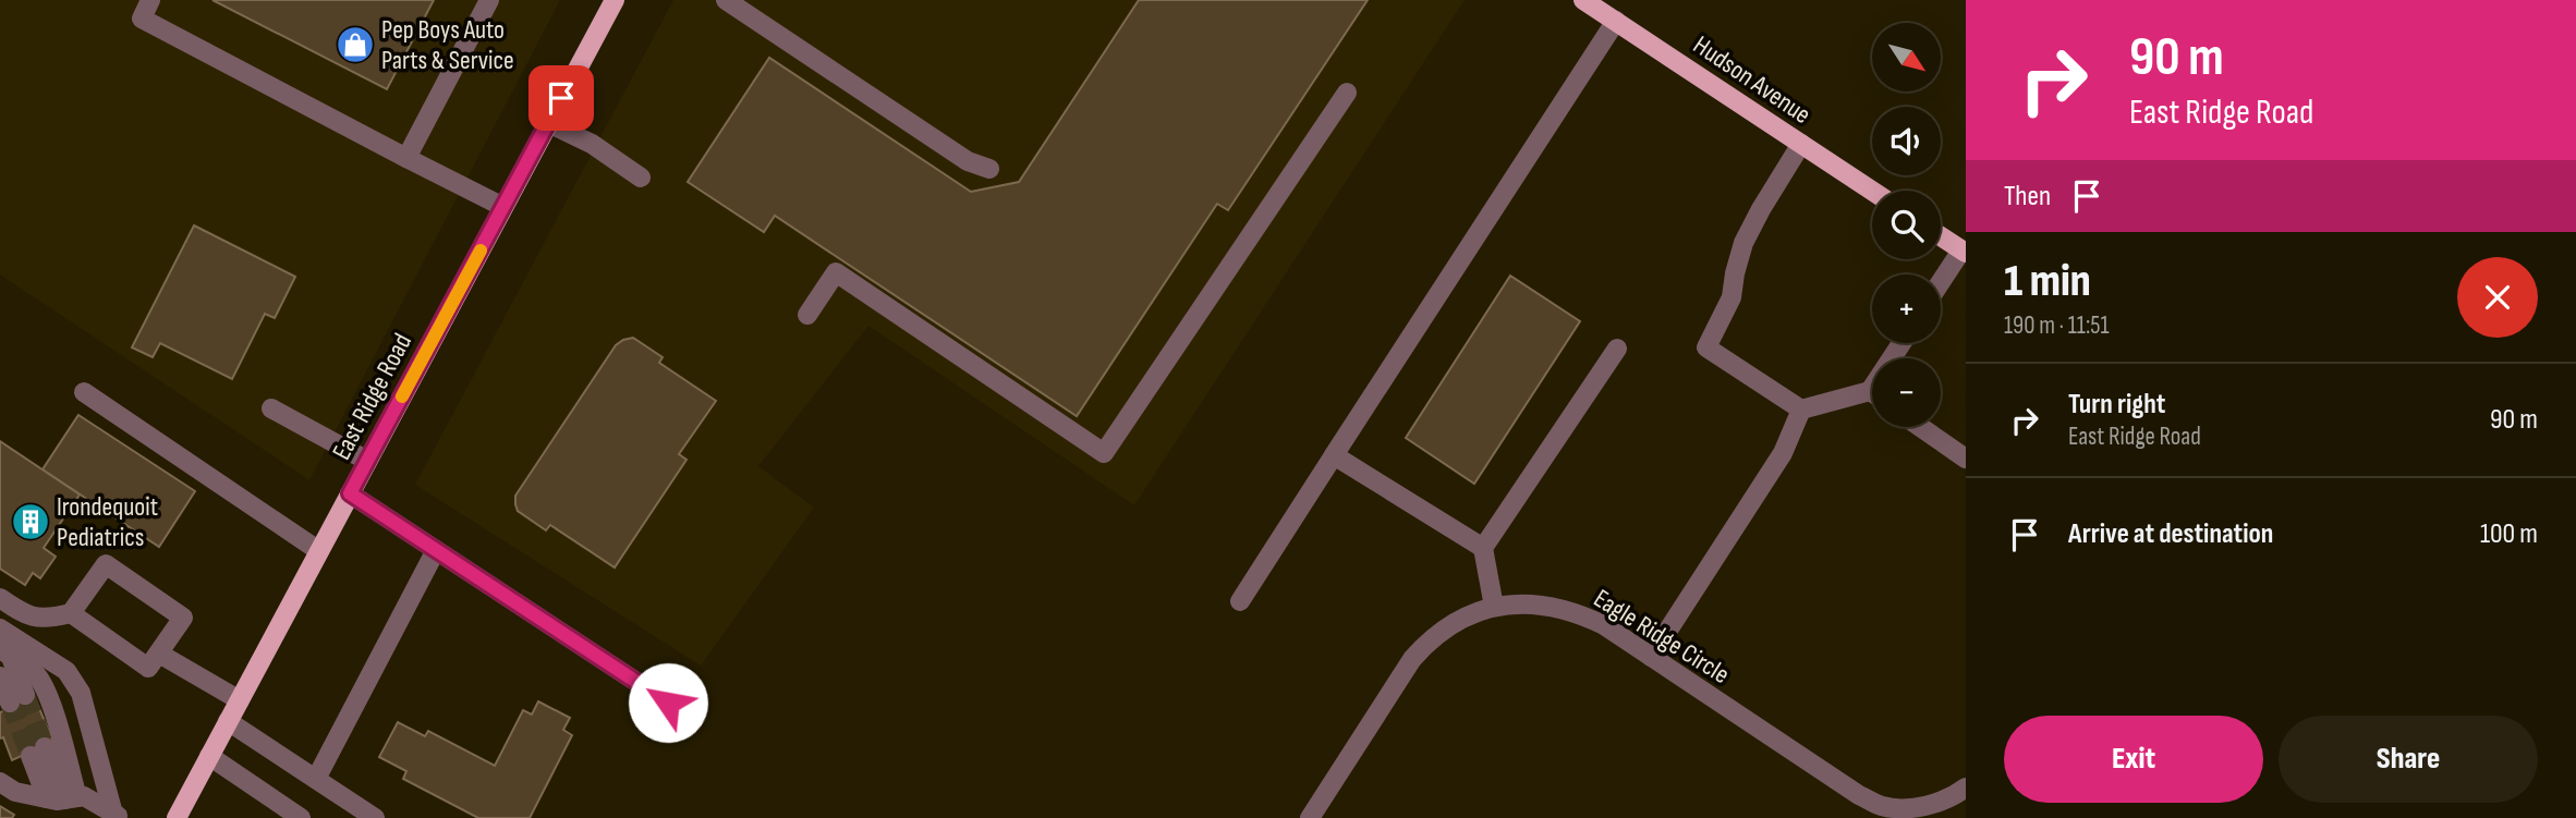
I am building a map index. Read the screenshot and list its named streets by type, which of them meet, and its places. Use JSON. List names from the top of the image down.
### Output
{
  "streets": {
    "main road": ["Hudson Avenue", "East Ridge Road"],
    "street": ["Eagle Ridge Circle"]
  },
  "places": {
    "shop": ["Pep Boys Auto Parts & Service"],
    "building": ["Irondequoit Pediatrics"]
  },
  "north": "bottom right",
  "page": {
    "turn": ["90 m", "East Ridge Road"],
    "map_buttons": ["+", "−"],
    "then": "Then",
    "heading": ["1 min", "190 m · 11:51"],
    "list": [
      {
        "name": "Turn right",
        "note": "East Ridge Road",
        "value": "90 m"
      },
      {
        "name": "Arrive at destination",
        "value": "100 m"
      }
    ],
    "buttons": ["Exit", "Share"]
  }
}
